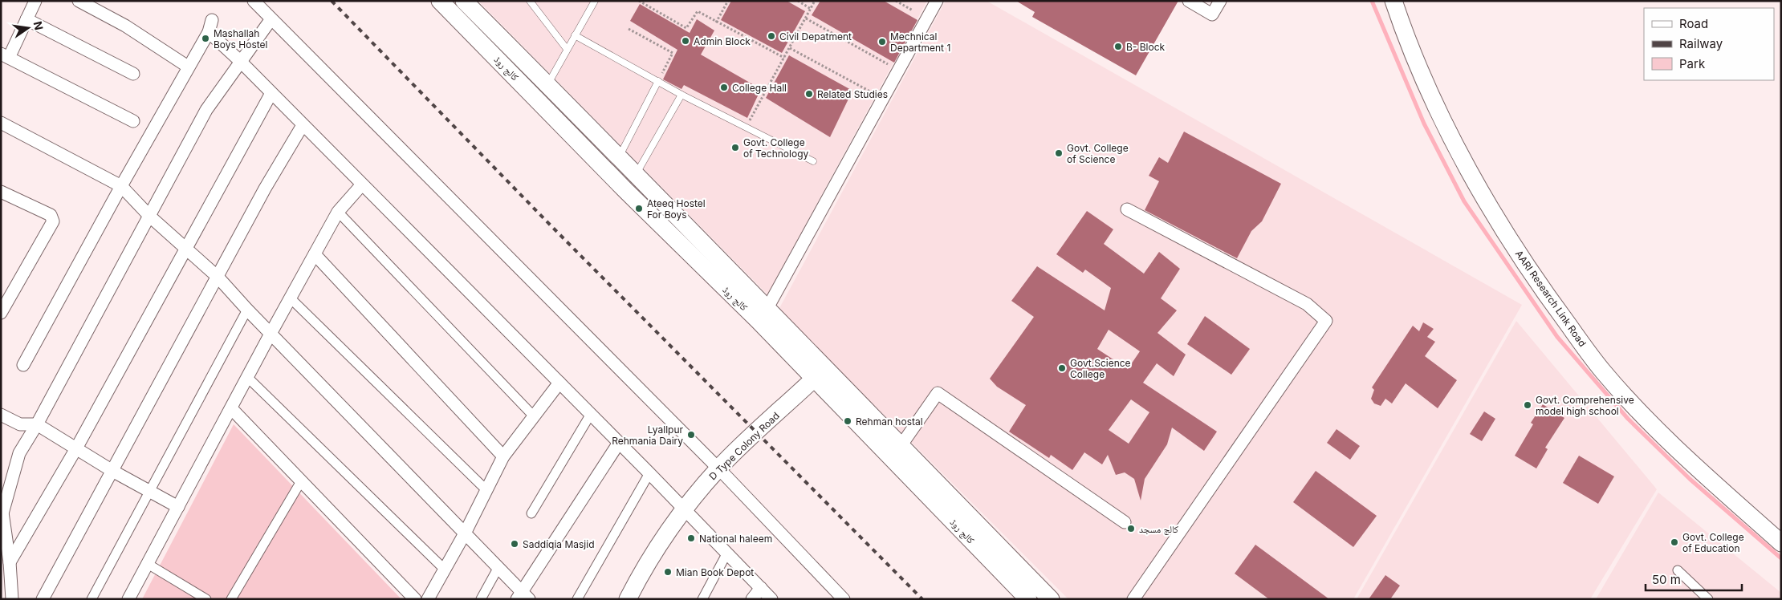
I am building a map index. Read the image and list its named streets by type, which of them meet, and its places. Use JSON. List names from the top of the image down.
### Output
{
  "streets": {
    "main road": ["کالج روڈ", "AARI Research Link Road", "D Type Colony Road"]
  },
  "crossings": [
    ["کالج روڈ", "D Type Colony Road"]
  ],
  "places": [
    "Civil Depatment",
    "Mashallah Boys Hostel",
    "Admin Block",
    "Mechnical Department 1",
    "B- Block",
    "College Hall",
    "Related Studies",
    "Govt. College of Technology",
    "Govt. College of Science",
    "Ateeq Hostel For Boys",
    "Govt.Science College",
    "Govt. Comprehensive model high school",
    "Rehman hostal",
    "Lyallpur Rehmania Dairy",
    "کالج مسجد",
    "National haleem",
    "Govt. College of Education",
    "Saddiqia Masjid",
    "Mian Book Depot"
  ],
  "legend": ["Road", "Railway", "Park"],
  "scale_bar": "50 m",
  "north": "right"
}
